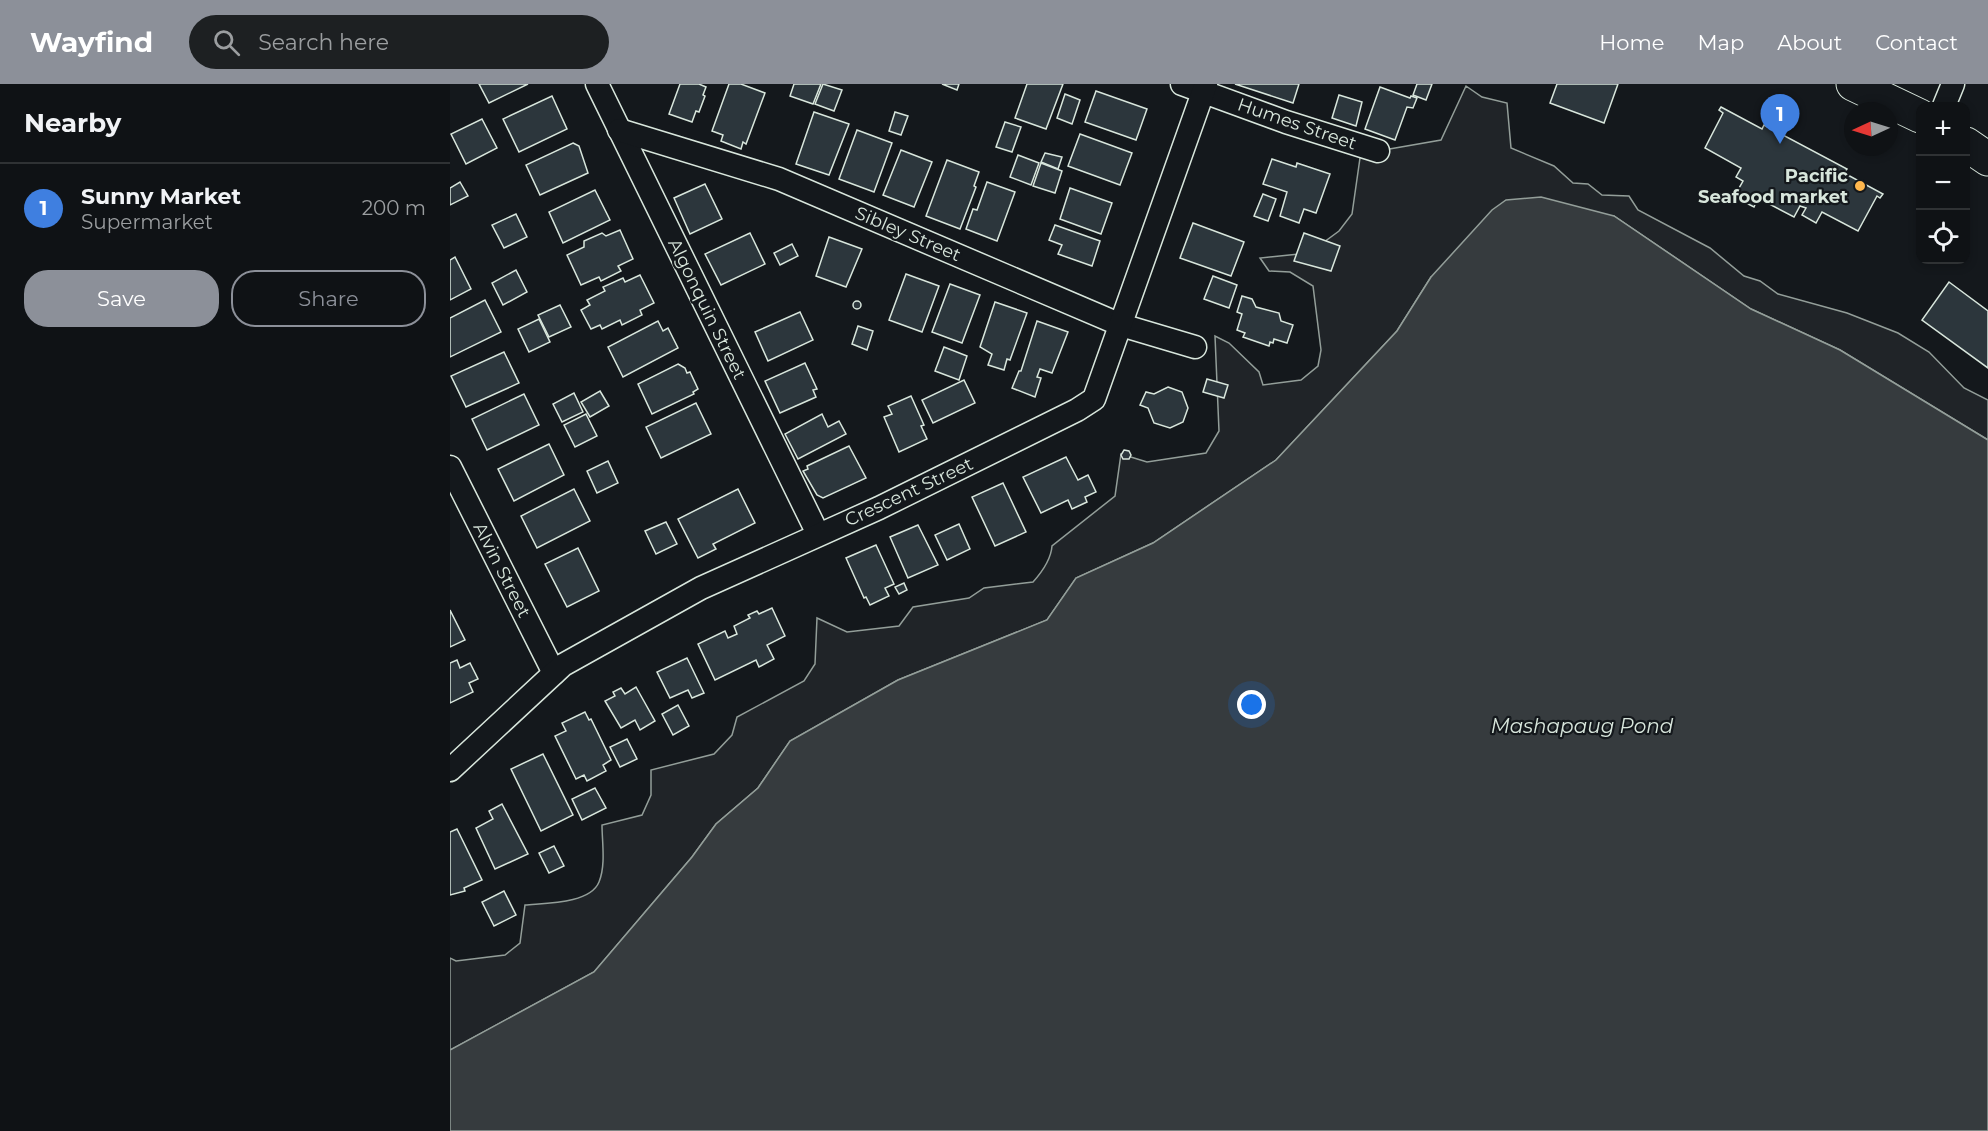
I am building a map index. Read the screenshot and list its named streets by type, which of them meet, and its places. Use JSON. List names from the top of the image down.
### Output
{
  "streets": {
    "street": [
      "Humes Street",
      "Sibley Street",
      "Algonquin Street",
      "Crescent Street",
      "Alvin Street"
    ]
  },
  "crossings": [
    ["Humes Street", "Crescent Street"],
    ["Sibley Street", "Algonquin Street"],
    ["Sibley Street", "Crescent Street"],
    ["Algonquin Street", "Crescent Street"],
    ["Crescent Street", "Alvin Street"]
  ],
  "water": ["Mashapaug Pond"],
  "places": ["Pacific Seafood market"],
  "north": "left",
  "page": {
    "header": "Wayfind",
    "search": "Search here",
    "nav": [
      "Home",
      "Map",
      "About",
      "Contact"
    ],
    "heading": "Nearby",
    "pins": "1",
    "map_buttons": ["+", "−"],
    "list": [
      {
        "mark": "1",
        "name": "Sunny Market",
        "note": "Supermarket",
        "value": "200 m"
      }
    ],
    "buttons": ["Save", "Share"]
  }
}
